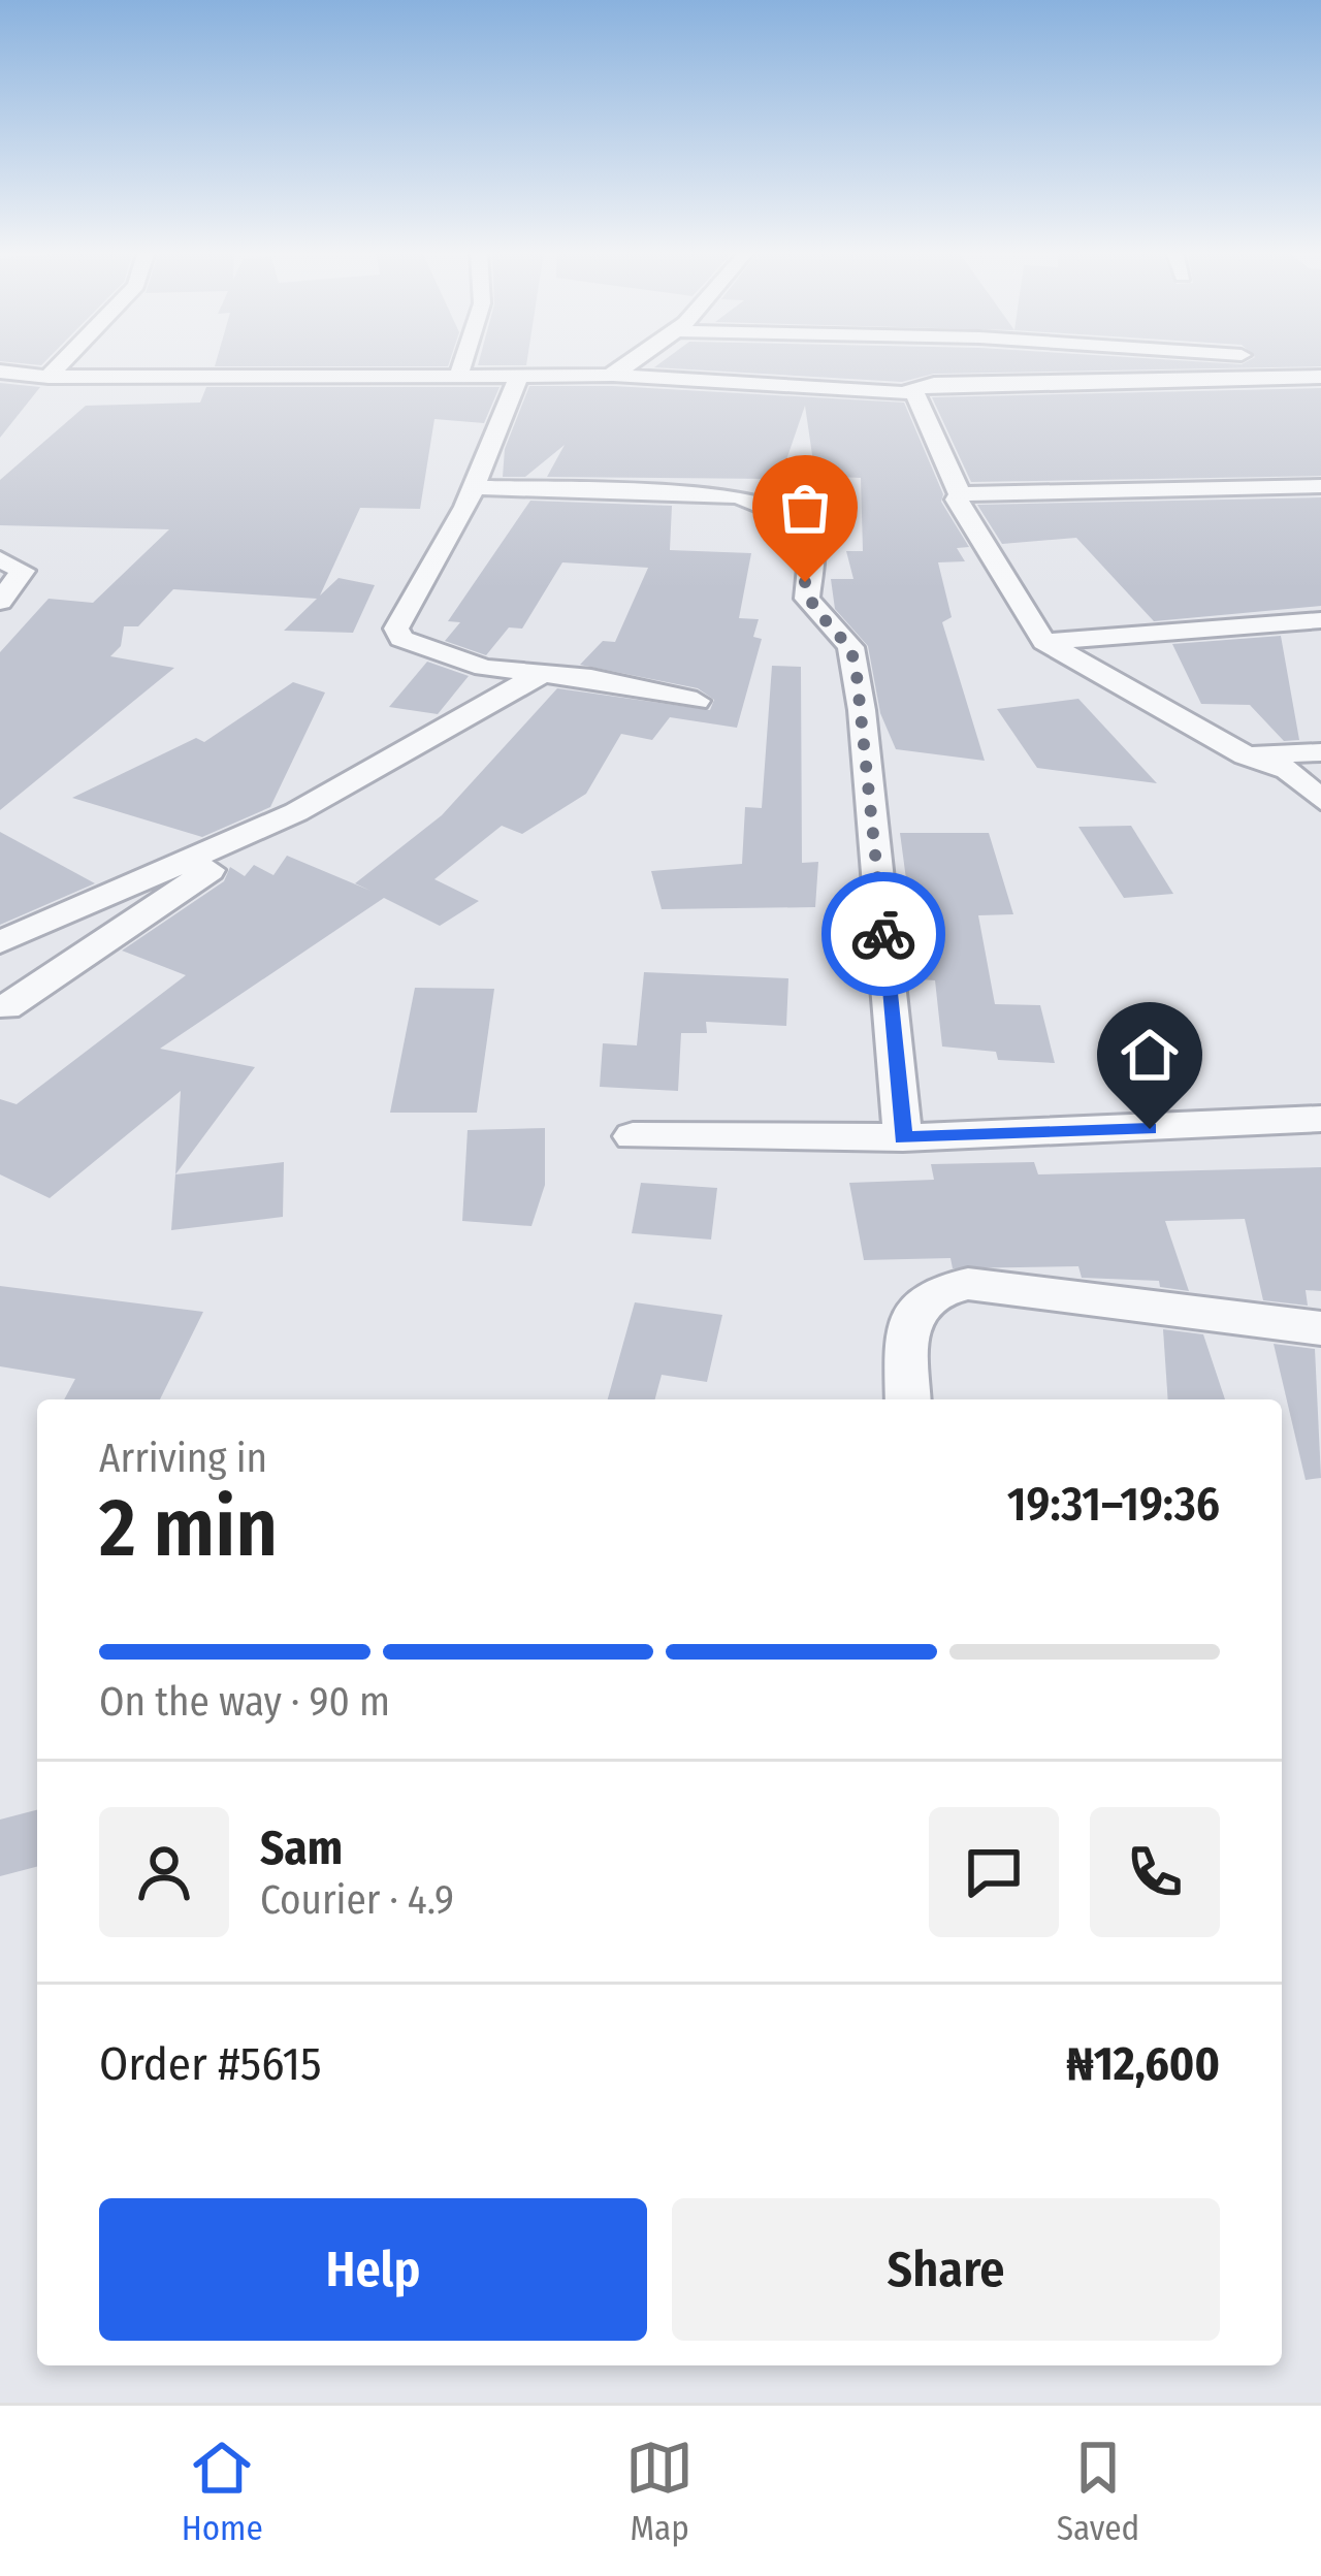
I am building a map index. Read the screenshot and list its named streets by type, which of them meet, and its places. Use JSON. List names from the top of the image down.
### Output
{
  "page": {
    "heading": ["2 min", "Arriving in", "19:31–19:36"],
    "panel": [
      "Sam",
      "Courier · 4.9",
      "Order #5615",
      "₦12,600"
    ],
    "bar": "On the way · 90 m",
    "buttons": ["Help", "Share"],
    "tabs": ["Home", "Map", "Saved"]
  }
}
